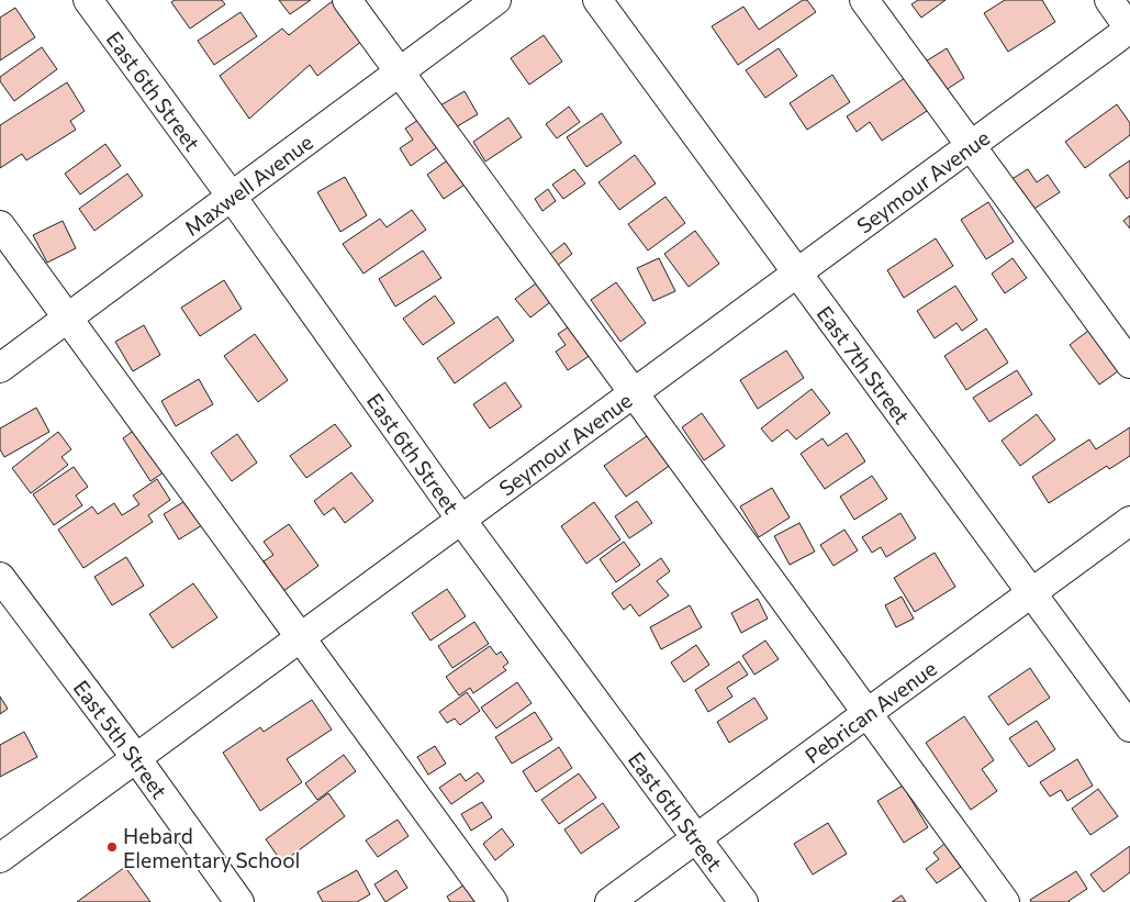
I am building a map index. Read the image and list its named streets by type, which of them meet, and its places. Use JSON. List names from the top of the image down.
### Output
{
  "streets": {
    "street": [
      "East 6th Street",
      "Seymour Avenue",
      "Maxwell Avenue",
      "East 7th Street",
      "Pebrican Avenue",
      "East 5th Street"
    ]
  },
  "crossings": [
    ["East 6th Street", "Seymour Avenue"],
    ["East 6th Street", "Maxwell Avenue"],
    ["East 6th Street", "Pebrican Avenue"],
    ["Seymour Avenue", "East 7th Street"],
    ["Seymour Avenue", "East 5th Street"],
    ["East 7th Street", "Pebrican Avenue"]
  ],
  "places": ["Hebard Elementary School"]
}
